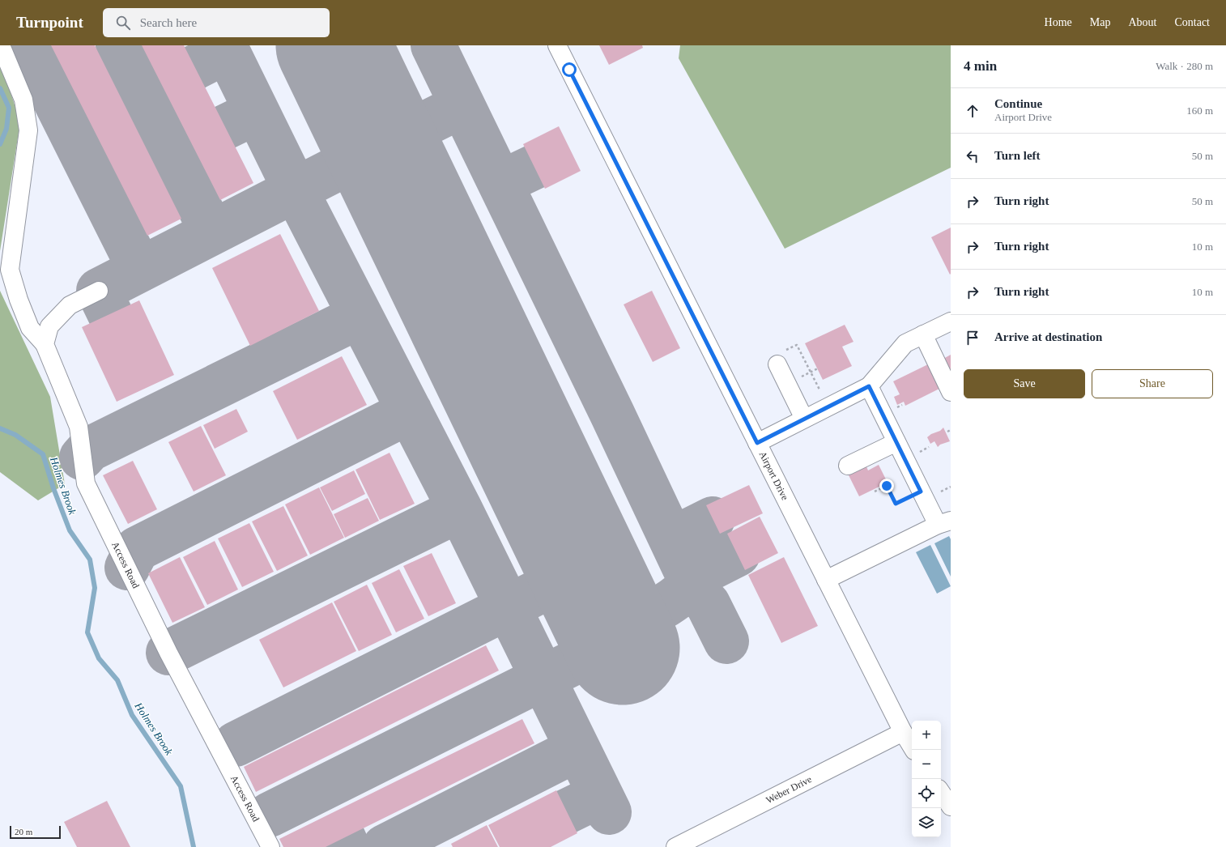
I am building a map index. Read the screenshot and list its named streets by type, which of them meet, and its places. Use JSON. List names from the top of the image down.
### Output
{
  "streets": {
    "street": ["Airport Drive", "Access Road", "Weber Drive"]
  },
  "crossings": [
    ["Airport Drive", "Weber Drive"]
  ],
  "water": ["Holmes Brook"],
  "scale_bar": "20 m",
  "page": {
    "header": "Turnpoint",
    "search": "Search here",
    "nav": [
      "Home",
      "Map",
      "About",
      "Contact"
    ],
    "heading": ["4 min", "Walk · 280 m"],
    "list": [
      ["Continue", "Airport Drive", "160 m"],
      ["Turn left", "50 m"],
      ["Turn right", "50 m"],
      ["Turn right", "10 m"],
      ["Turn right", "10 m"],
      "Arrive at destination"
    ],
    "buttons": ["Save", "Share"],
    "map_buttons": ["+", "−"],
    "scale": "20 m"
  }
}
